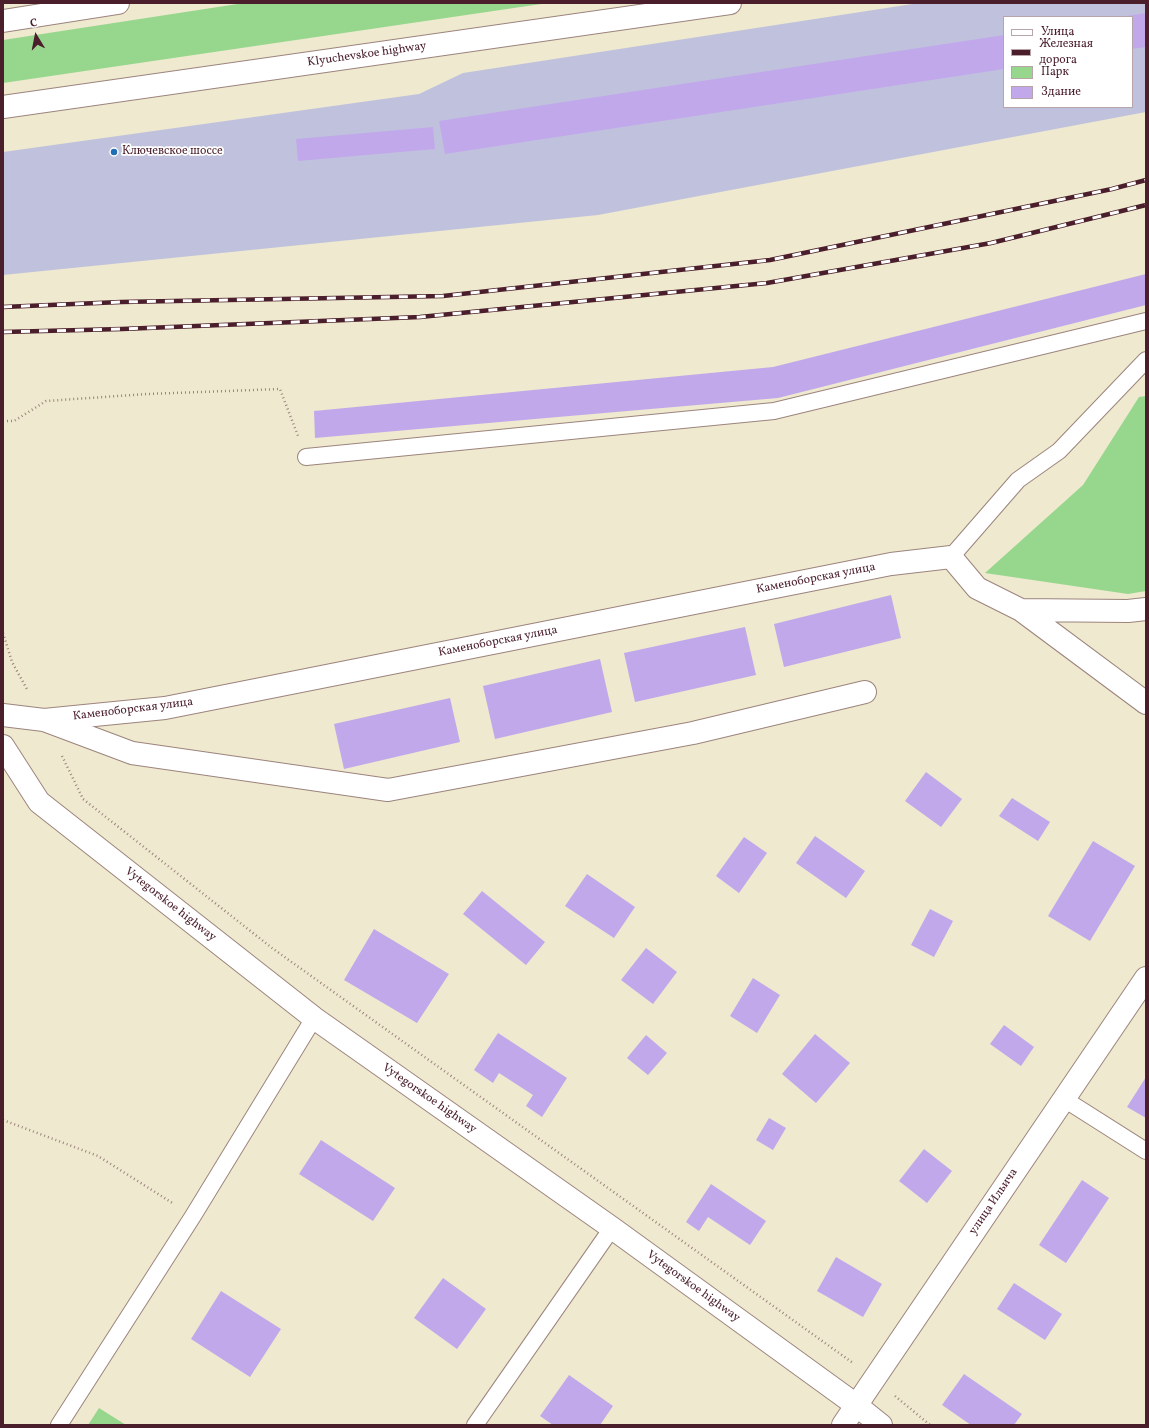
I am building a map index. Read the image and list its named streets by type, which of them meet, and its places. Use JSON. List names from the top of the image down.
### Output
{
  "streets": {
    "street": [
      "Klyuchevskoe highway",
      "Каменоборская улица",
      "Vytegorskoe highway",
      "улица Ильича"
    ]
  },
  "crossings": [
    ["Vytegorskoe highway", "улица Ильича"]
  ],
  "places": ["Ключевское шоссе"],
  "legend": [
    "Улица",
    "Железная дорога",
    "Парк",
    "Здание"
  ],
  "north": "top"
}
